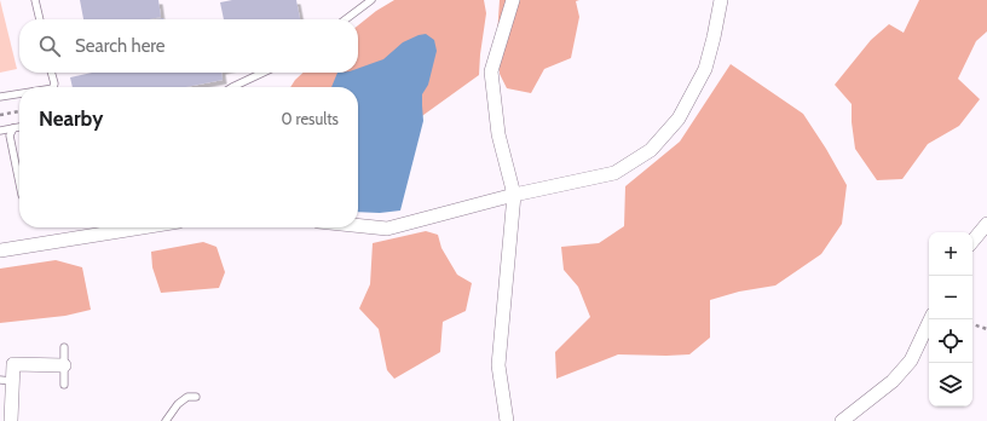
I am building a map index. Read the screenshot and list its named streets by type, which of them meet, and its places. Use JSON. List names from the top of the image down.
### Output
{
  "page": {
    "search": "Search here",
    "heading": ["Nearby", "0 results"],
    "map_buttons": ["+", "−"]
  }
}
